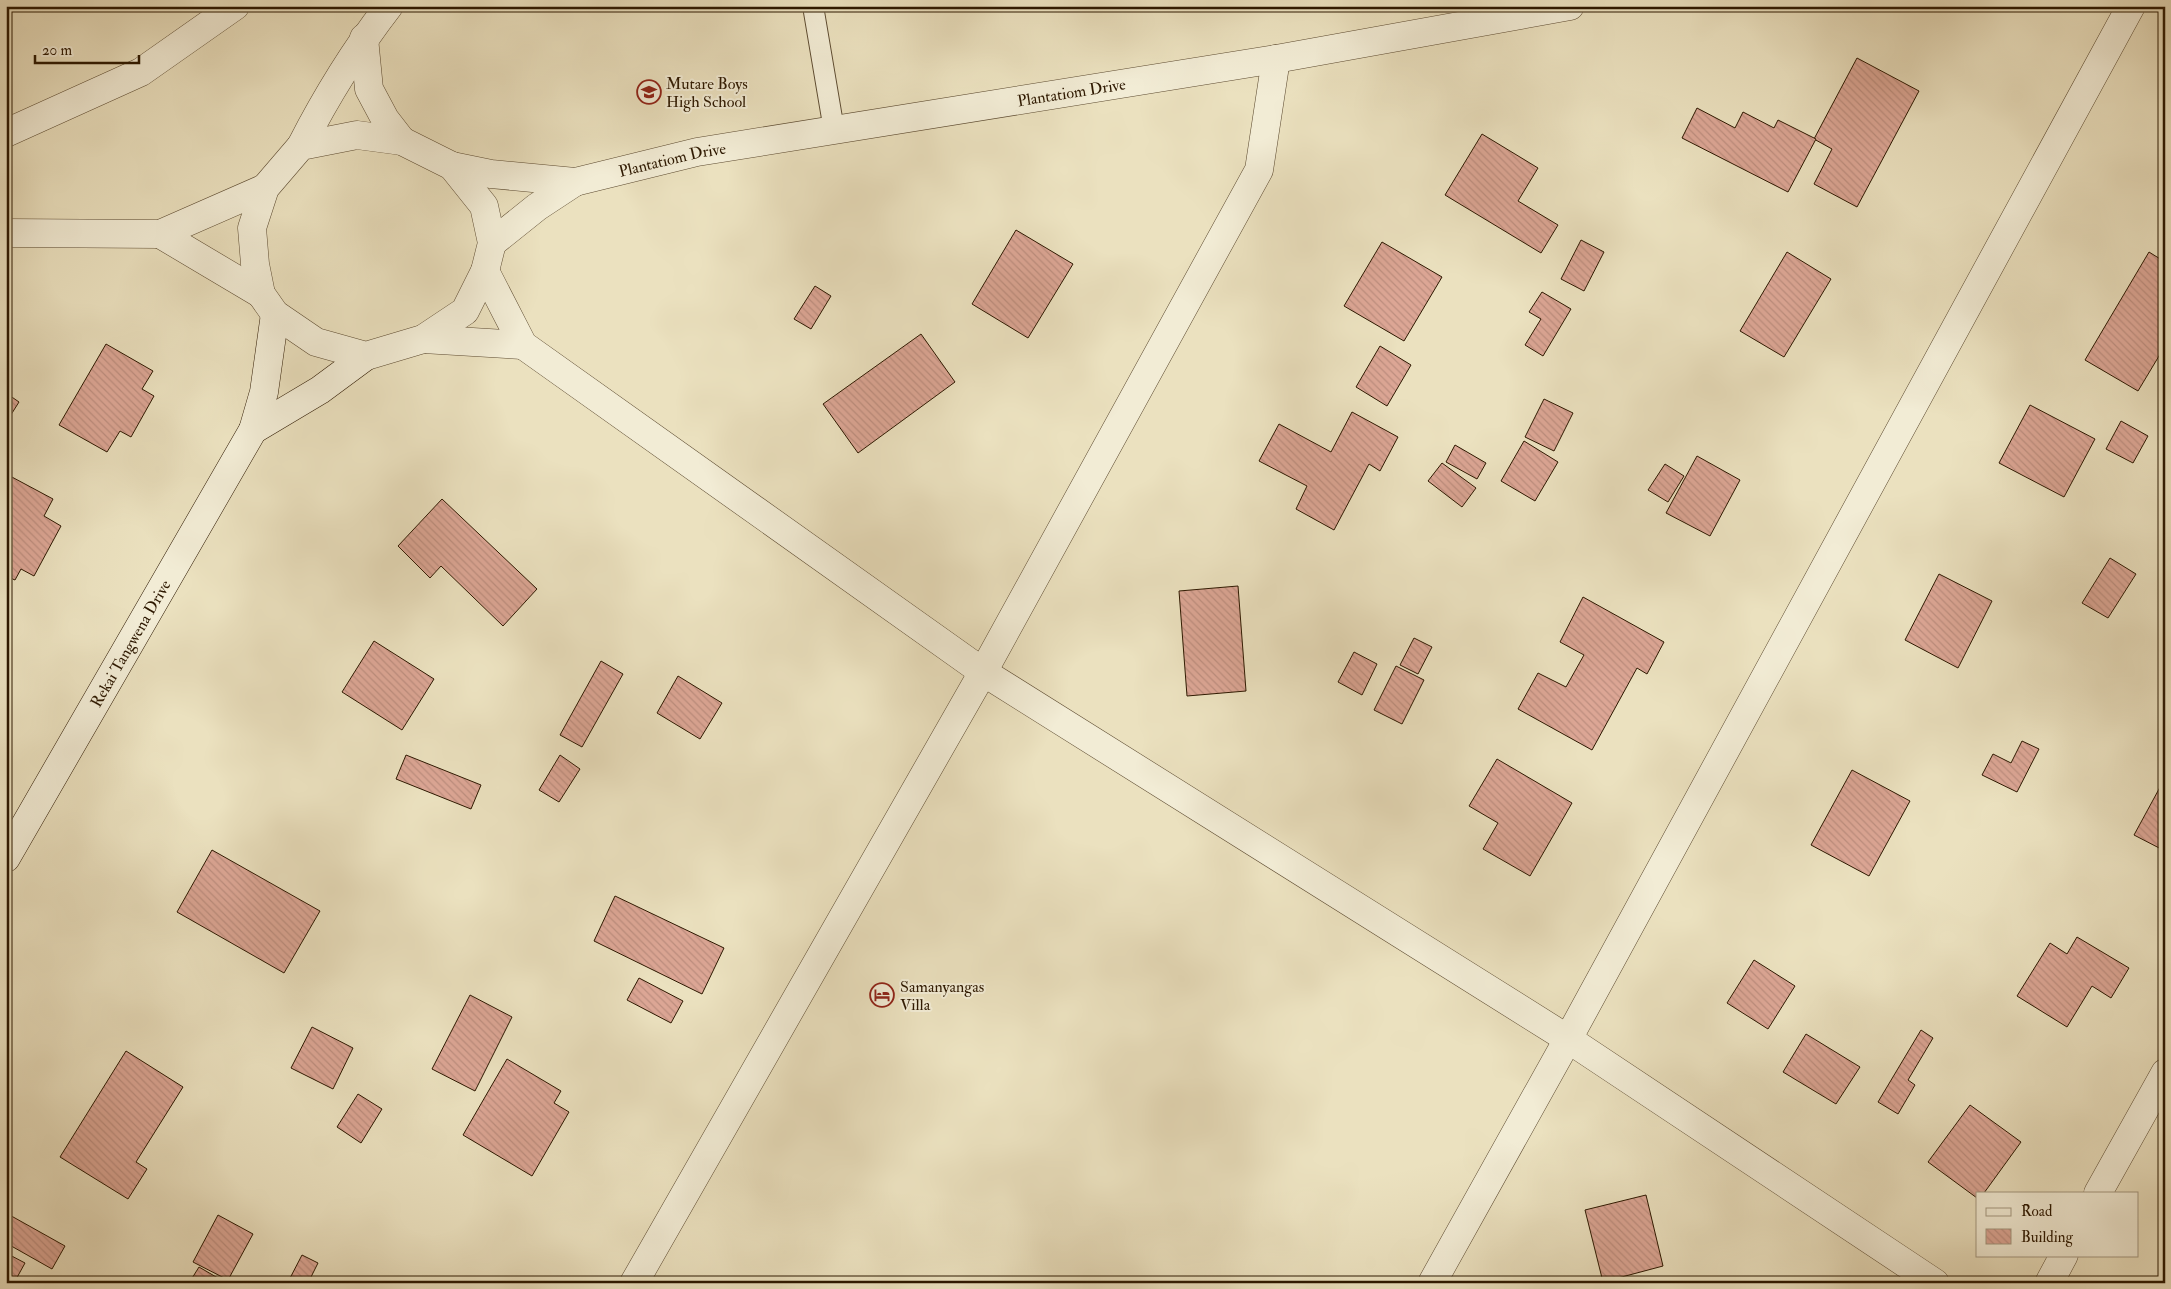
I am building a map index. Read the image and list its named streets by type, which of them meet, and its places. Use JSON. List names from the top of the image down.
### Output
{
  "streets": {
    "street": ["Plantatiom Drive", "Rekai Tangwena Drive"]
  },
  "places": {
    "school or university": ["Mutare Boys High School"],
    "hotel": ["Samanyangas Villa"]
  },
  "legend": ["Road", "Building"],
  "scale_bar": "20 m"
}
